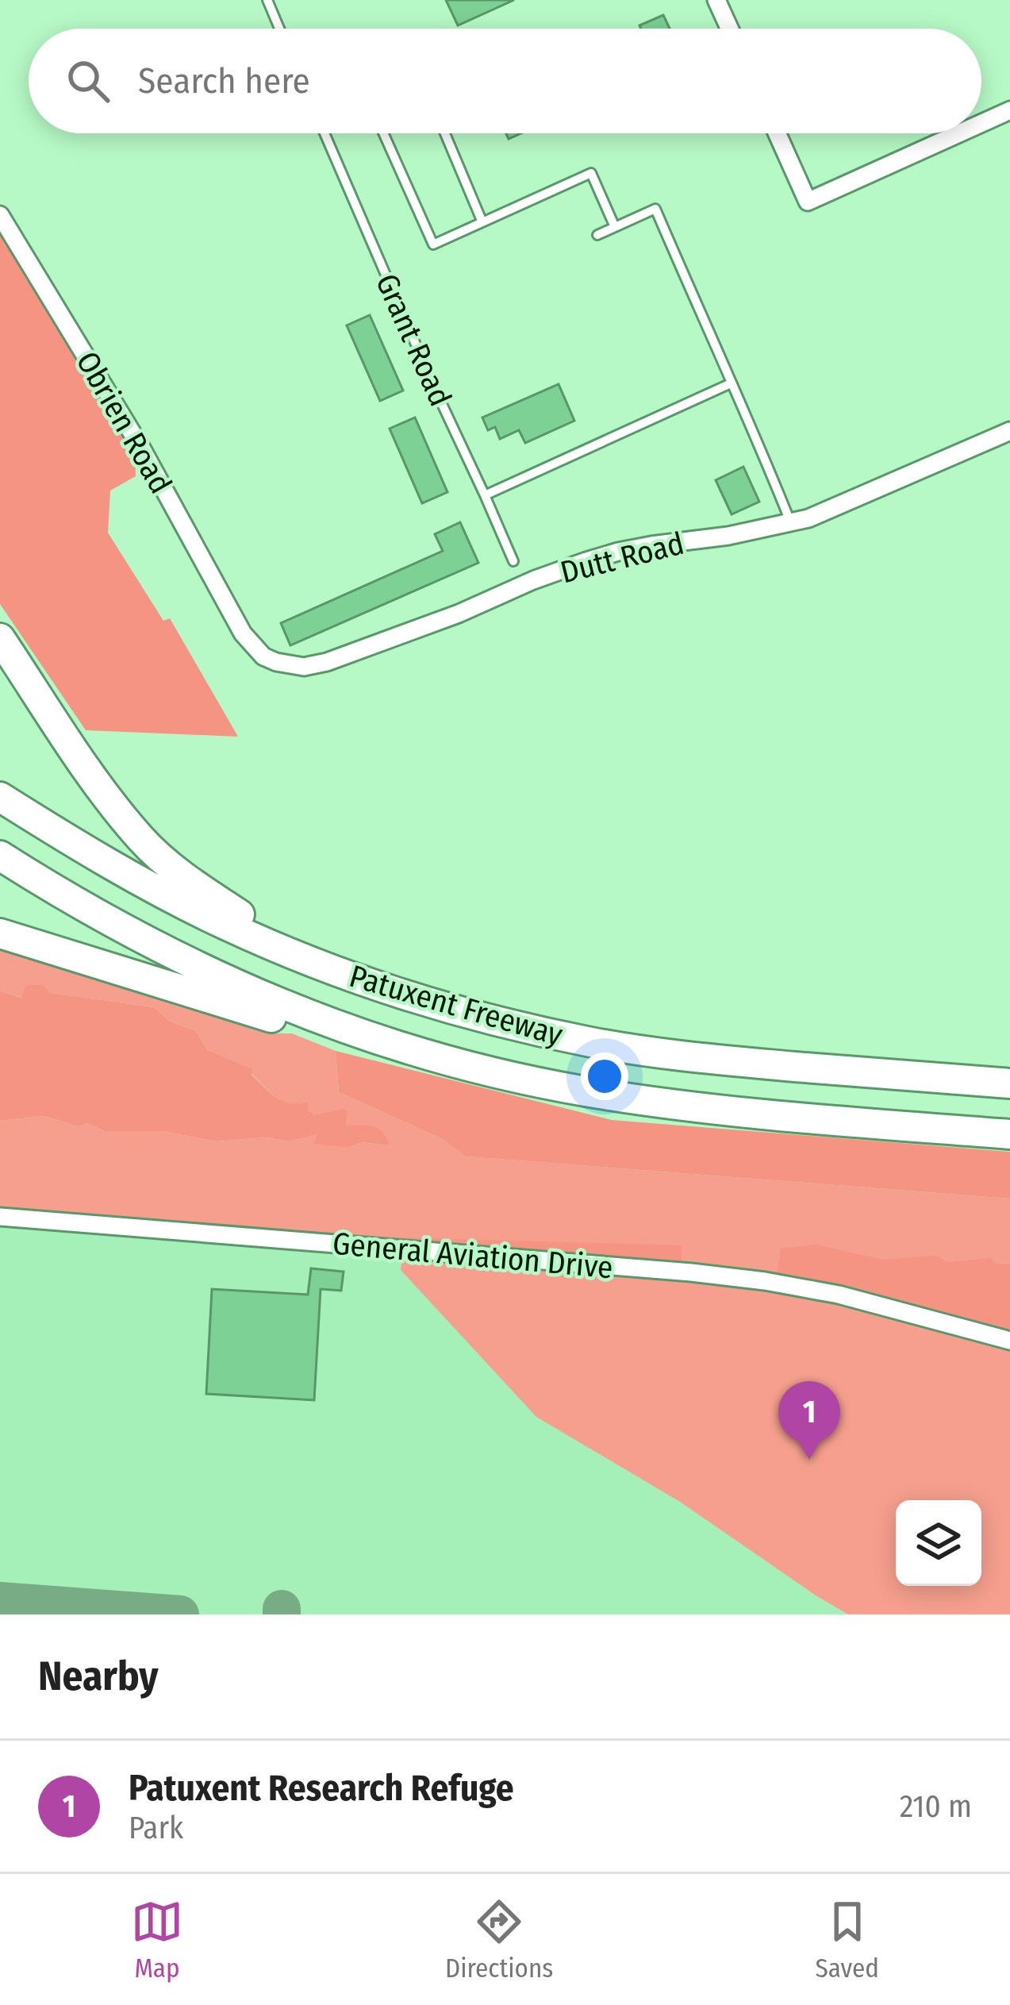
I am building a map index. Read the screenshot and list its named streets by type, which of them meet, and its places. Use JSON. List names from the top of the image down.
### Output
{
  "streets": {
    "highway": ["Patuxent Freeway"],
    "street": ["Obrien Road", "Dutt Road", "General Aviation Drive"],
    "lane": ["Grant Road"]
  },
  "crossings": [
    ["Obrien Road", "Dutt Road"]
  ],
  "page": {
    "search": "Search here",
    "pins": "1",
    "heading": "Nearby",
    "list": [
      {
        "mark": "1",
        "name": "Patuxent Research Refuge",
        "note": "Park",
        "value": "210 m"
      }
    ],
    "nav": ["Map", "Directions", "Saved"]
  }
}
